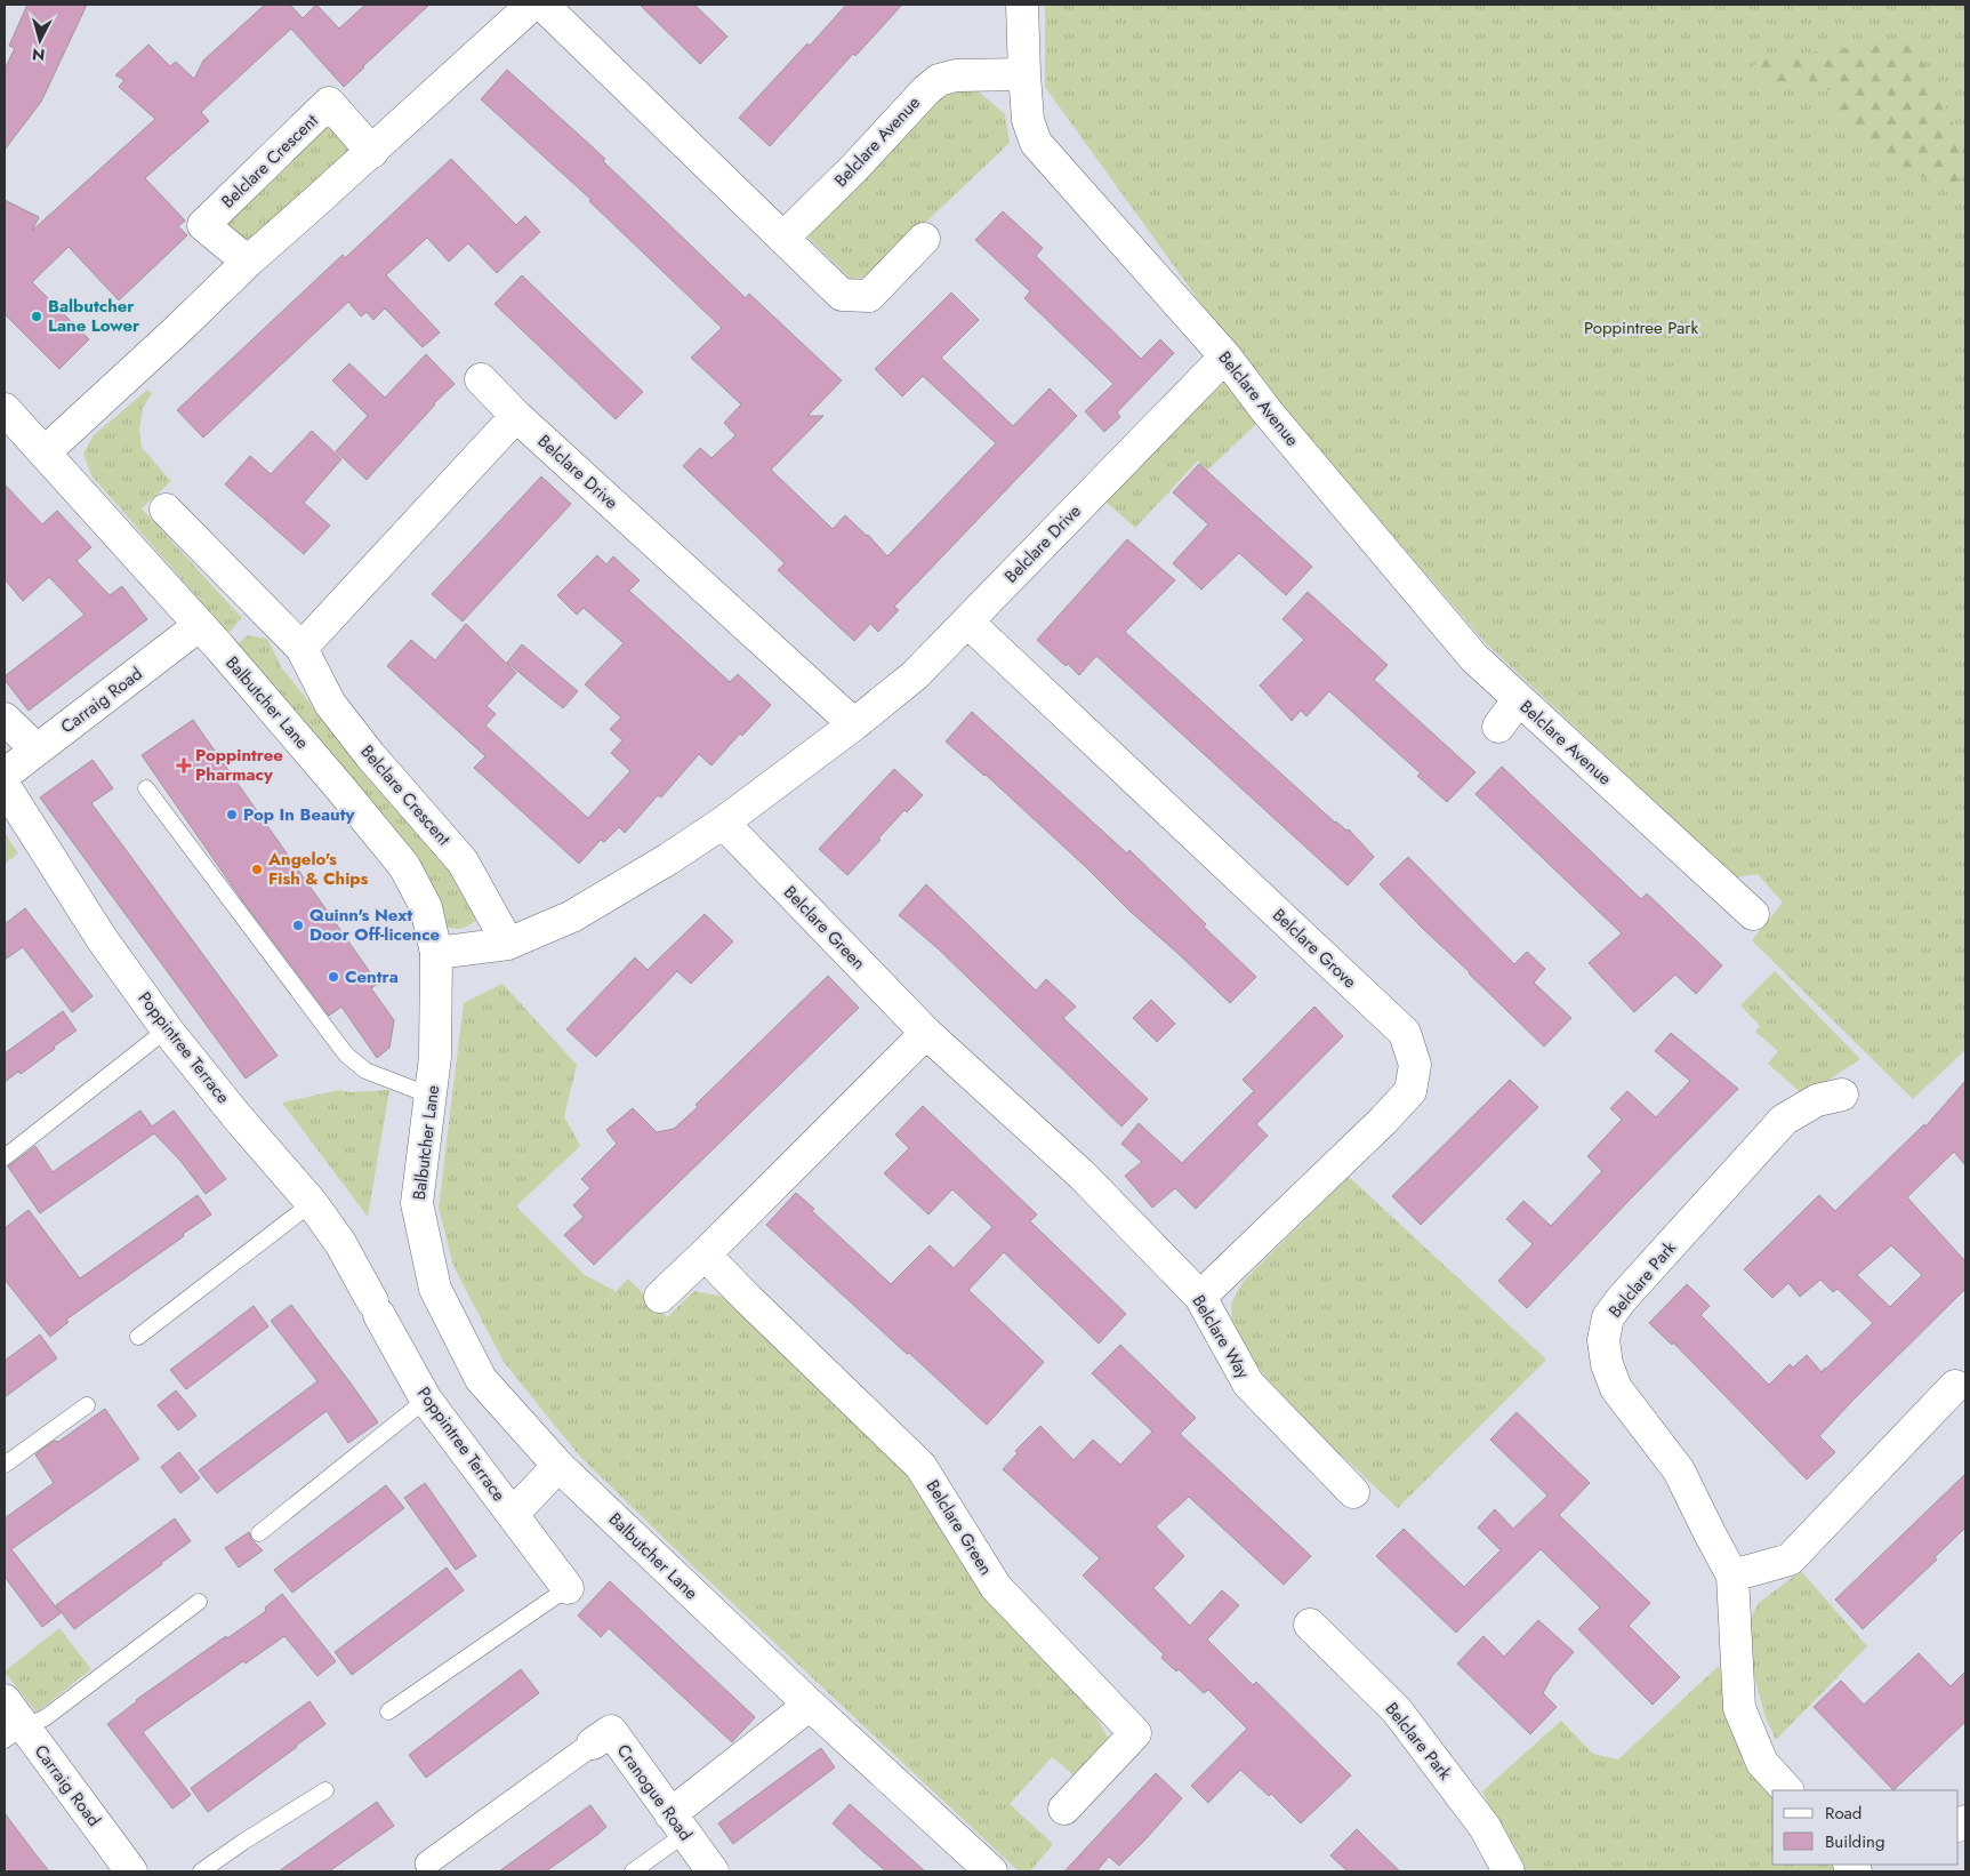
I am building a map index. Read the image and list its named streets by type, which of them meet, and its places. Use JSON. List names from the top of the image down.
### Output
{
  "streets": {
    "street": [
      "Belclare Avenue",
      "Belclare Crescent",
      "Belclare Drive",
      "Carraig Road",
      "Balbutcher Lane",
      "Belclare Green",
      "Belclare Grove",
      "Poppintree Terrace",
      "Belclare Park",
      "Belclare Way",
      "Cranogue Road"
    ]
  },
  "crossings": [
    ["Belclare Avenue", "Belclare Drive"],
    ["Belclare Crescent", "Belclare Drive"],
    ["Belclare Drive", "Balbutcher Lane"],
    ["Belclare Drive", "Belclare Green"],
    ["Belclare Drive", "Belclare Grove"],
    ["Carraig Road", "Balbutcher Lane"],
    ["Balbutcher Lane", "Poppintree Terrace"],
    ["Belclare Green", "Belclare Way"],
    ["Belclare Grove", "Belclare Way"]
  ],
  "parks": ["Poppintree Park"],
  "places": {
    "other": [
      "Balbutcher Lane Lower",
      "Pop In Beauty",
      "Angelo's Fish & Chips",
      "Quinn's Next Door Off-licence",
      "Centra"
    ],
    "health": ["Poppintree Pharmacy"]
  },
  "legend": ["Road", "Building"],
  "north": "bottom"
}
